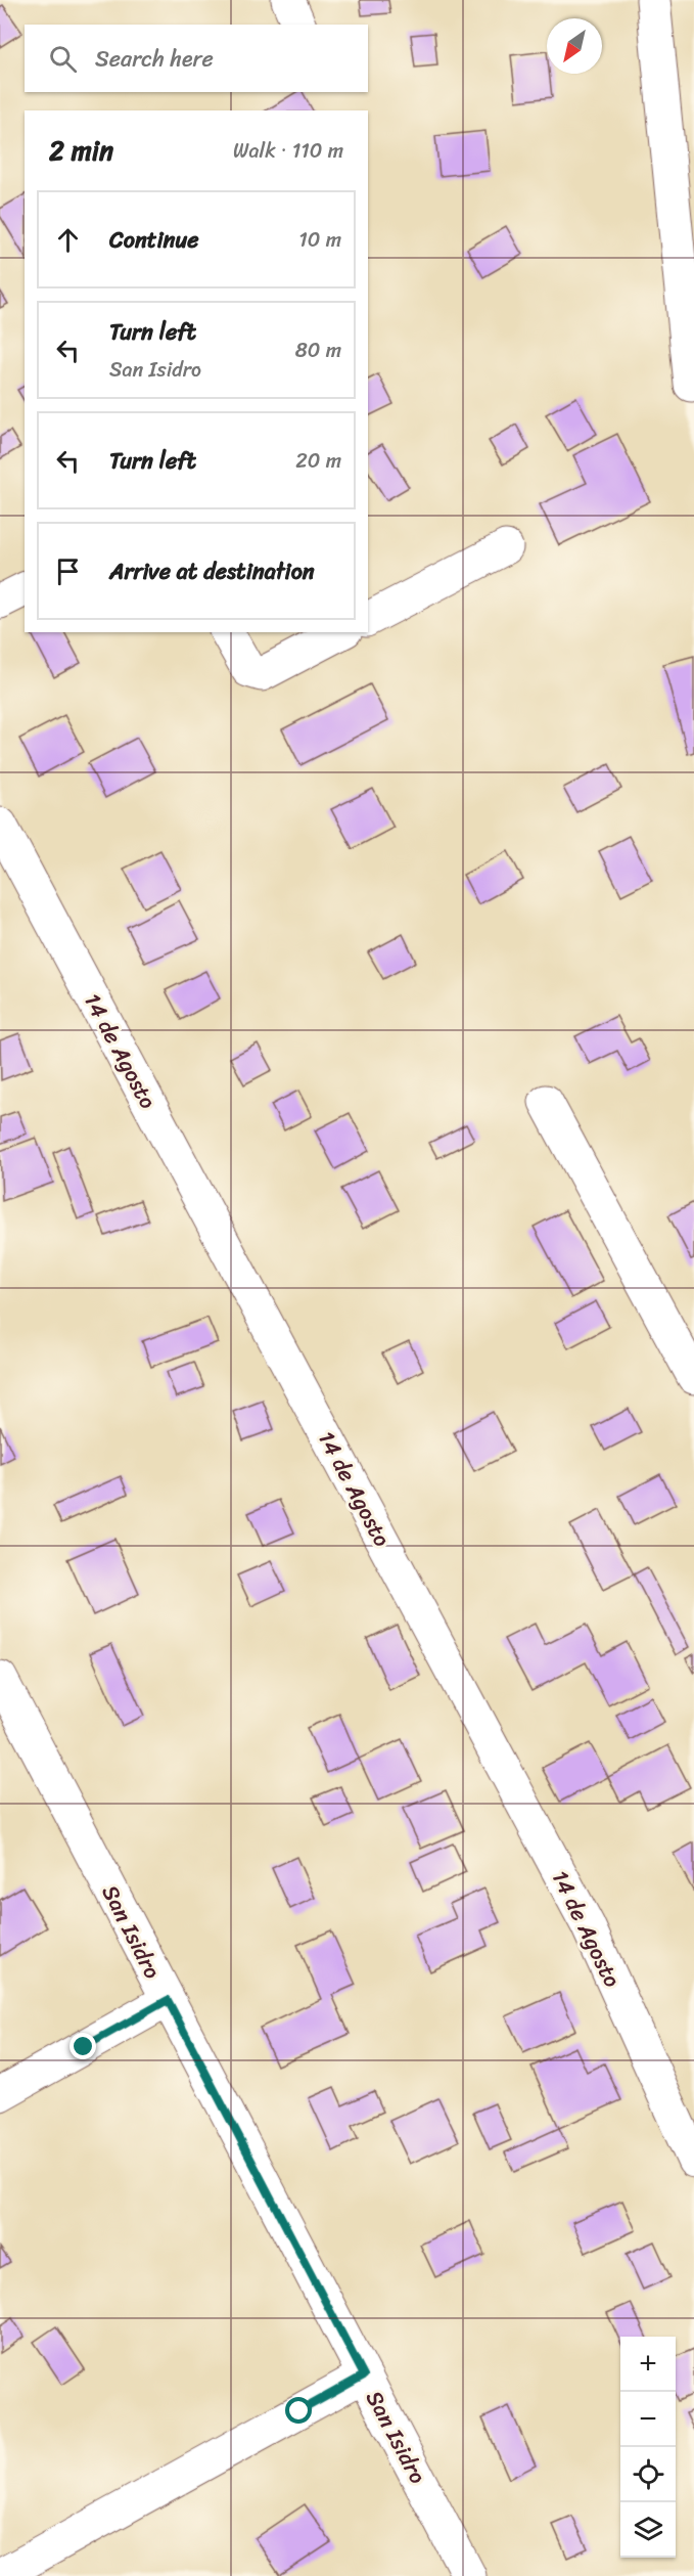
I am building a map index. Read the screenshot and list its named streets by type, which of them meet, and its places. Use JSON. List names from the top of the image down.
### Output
{
  "streets": {
    "street": ["14 de Agosto", "San Isidro"]
  },
  "north": "bottom left",
  "page": {
    "search": "Search here",
    "heading": ["2 min", "Walk · 110 m"],
    "list": [
      ["Continue", "10 m"],
      ["Turn left", "San Isidro", "80 m"],
      ["Turn left", "20 m"],
      "Arrive at destination"
    ],
    "map_buttons": ["+", "−"]
  }
}
